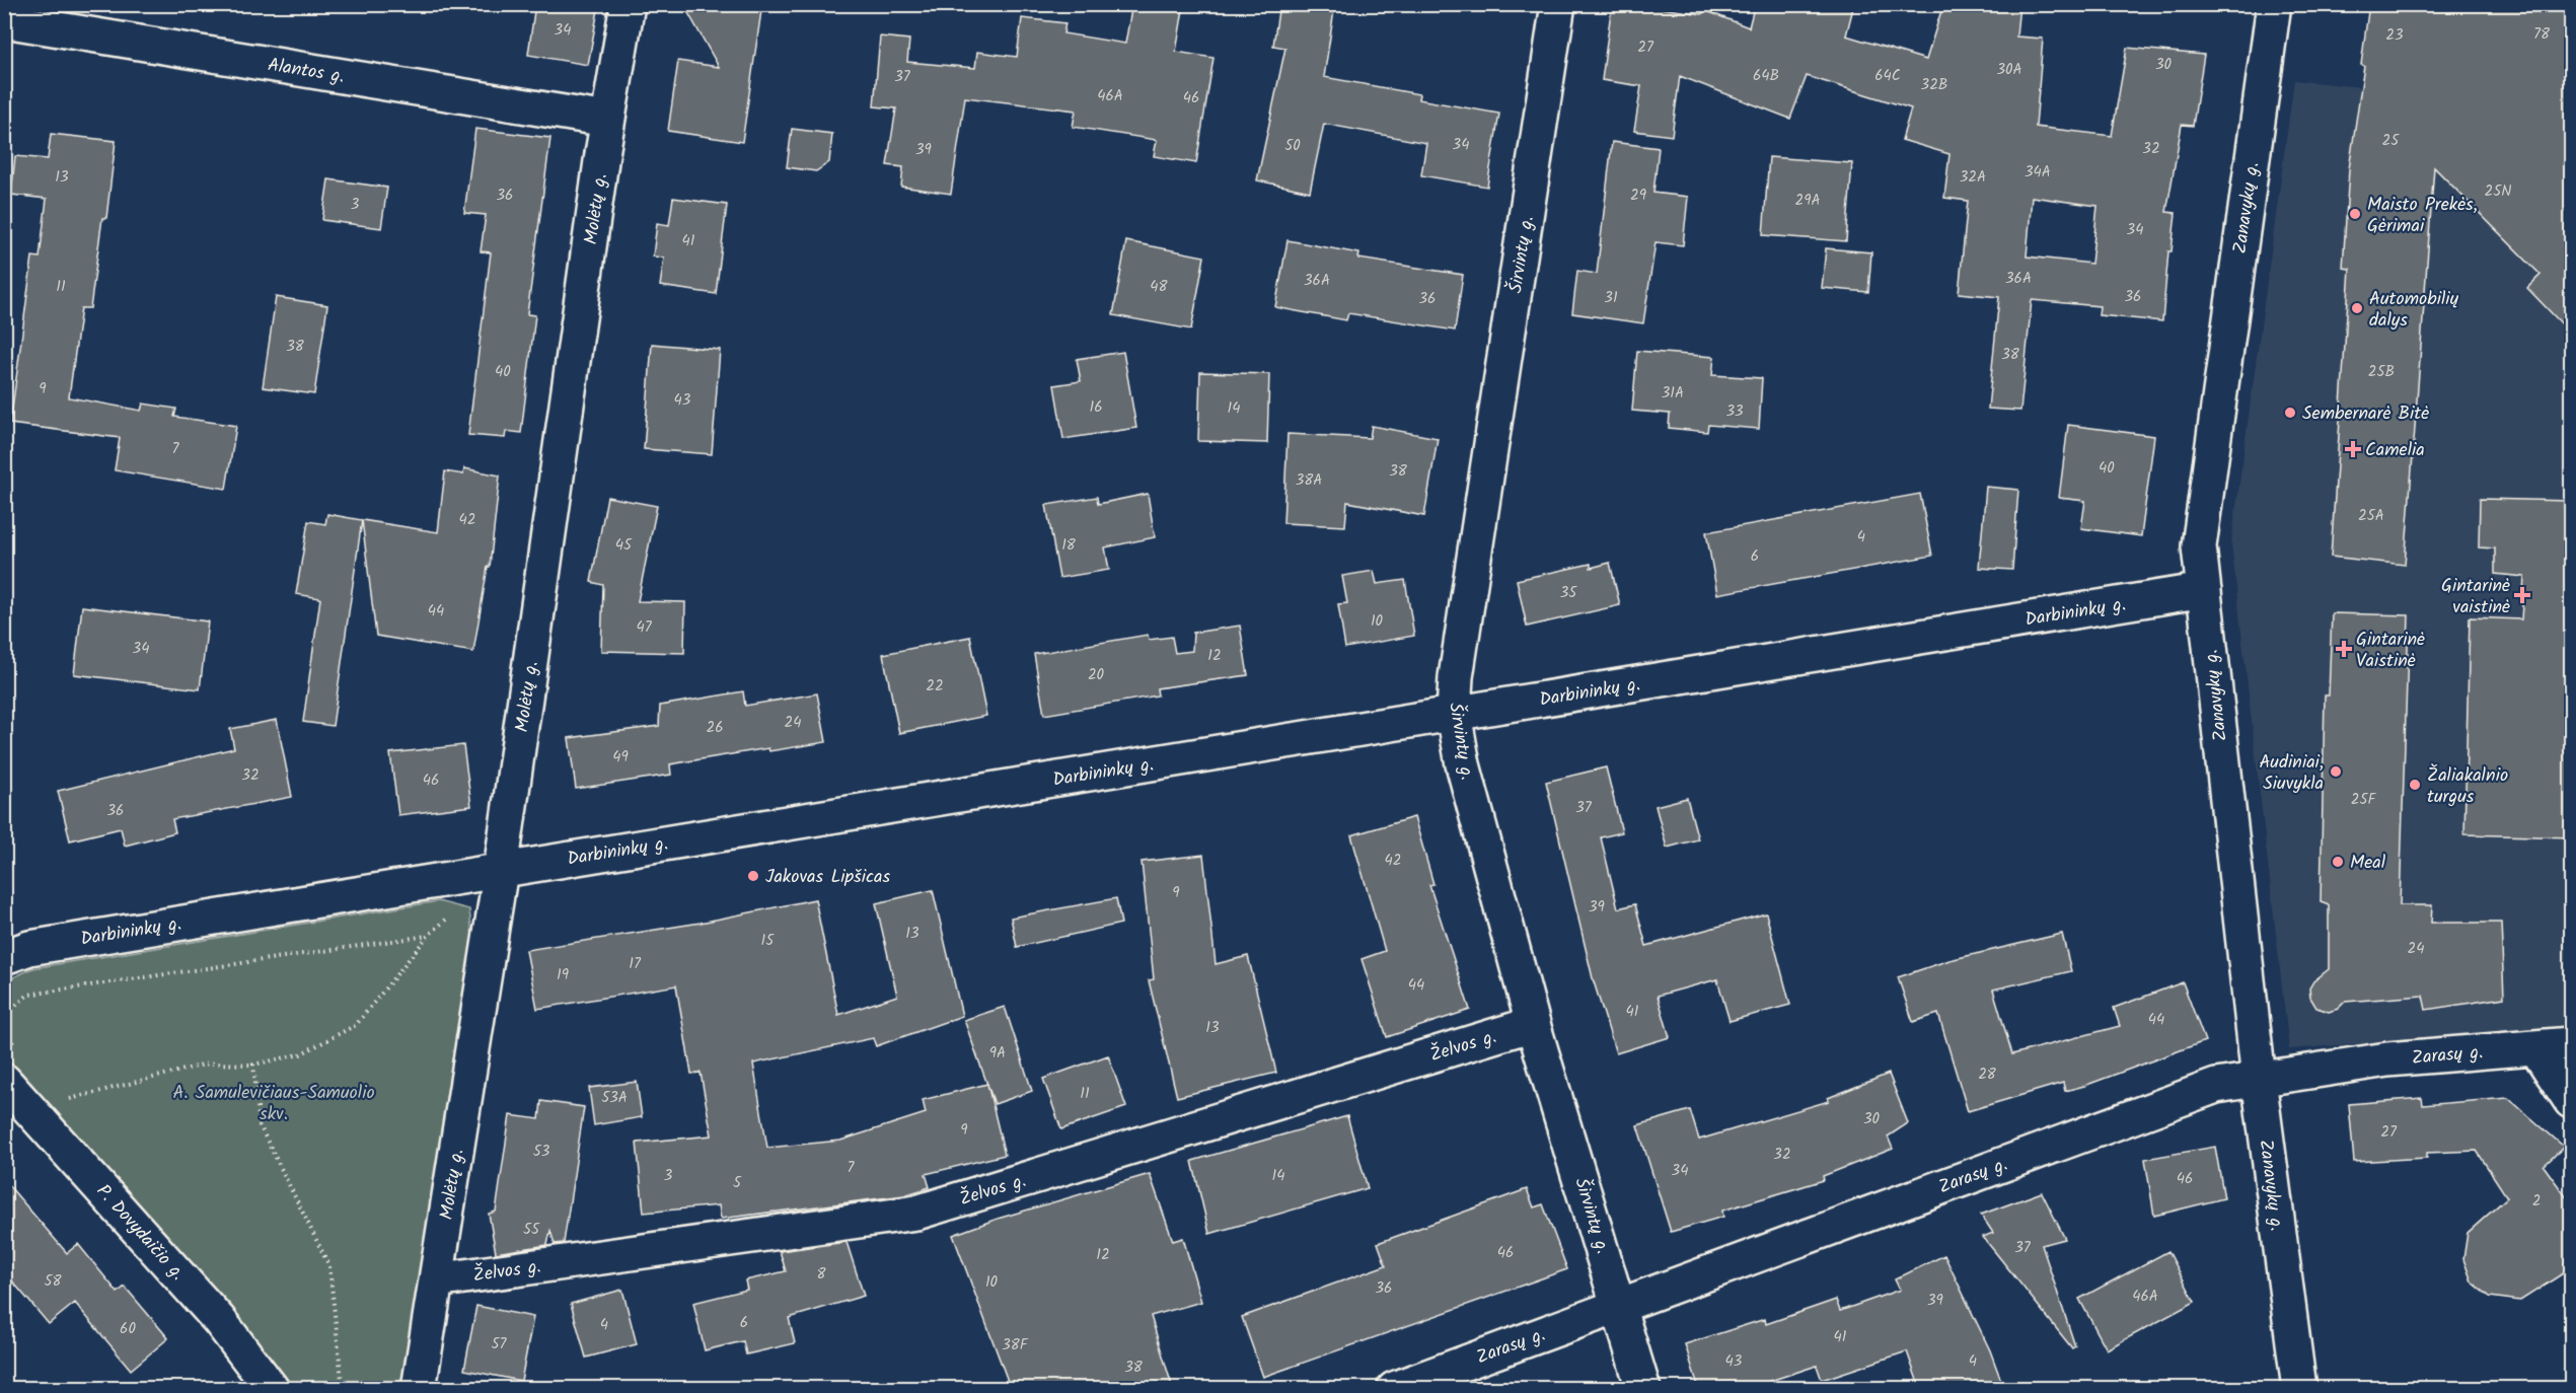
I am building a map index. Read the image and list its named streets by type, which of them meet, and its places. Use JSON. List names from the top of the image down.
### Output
{
  "streets": {
    "street": [
      "Alantos g.",
      "Zanavykų g.",
      "Molėtų g.",
      "Širvintų g.",
      "Darbininkų g.",
      "Želvos g.",
      "Zarasų g.",
      "P. Dovydaičio g."
    ]
  },
  "crossings": [
    ["Alantos g.", "Molėtų g."],
    ["Zanavykų g.", "Darbininkų g."],
    ["Zanavykų g.", "Zarasų g."],
    ["Molėtų g.", "Darbininkų g."],
    ["Molėtų g.", "Želvos g."],
    ["Širvintų g.", "Darbininkų g."],
    ["Širvintų g.", "Želvos g."],
    ["Širvintų g.", "Zarasų g."]
  ],
  "parks": ["A. Samulevičiaus-Samuolio skv."],
  "places": {
    "other": [
      "Maisto Prekės, Gėrimai",
      "Automobilių dalys",
      "Sembernarė Bitė",
      "Audiniai, Siuvykla",
      "Žaliakalnio turgus",
      "Meal",
      "Jakovas Lipšicas"
    ],
    "health": ["Camelia", "Gintarinė vaistinė", "Gintarinė Vaistinė"]
  },
  "house_numbers": [
    "34",
    "78",
    "23",
    "27",
    "30",
    "30A",
    "64B",
    "64C",
    "37",
    "32B",
    "46A",
    "46",
    "25",
    "34",
    "50",
    "32",
    "39",
    "34A",
    "13",
    "32A",
    "25N",
    "36",
    "29",
    "29A",
    "3",
    "34",
    "41",
    "36A",
    "36A",
    "11",
    "48",
    "36",
    "31",
    "36",
    "38",
    "38",
    "40",
    "25B",
    "9",
    "31A",
    "43",
    "16",
    "14",
    "33",
    "7",
    "40",
    "38",
    "38A",
    "25A",
    "42",
    "4",
    "45",
    "18",
    "6",
    "35",
    "44",
    "10",
    "47",
    "34",
    "12",
    "20",
    "22",
    "24",
    "26",
    "49",
    "32",
    "46",
    "25F",
    "37",
    "36",
    "42",
    "9",
    "39",
    "13",
    "15",
    "24",
    "17",
    "19",
    "44",
    "41",
    "44",
    "13",
    "9A",
    "28",
    "11",
    "53A",
    "30",
    "9",
    "27",
    "53",
    "32",
    "7",
    "34",
    "3",
    "14",
    "46",
    "5",
    "2",
    "55",
    "37",
    "46",
    "12",
    "8",
    "58",
    "10",
    "36",
    "46A",
    "39",
    "6",
    "4",
    "60",
    "41",
    "57",
    "38F",
    "43",
    "4",
    "38"
  ]
}
